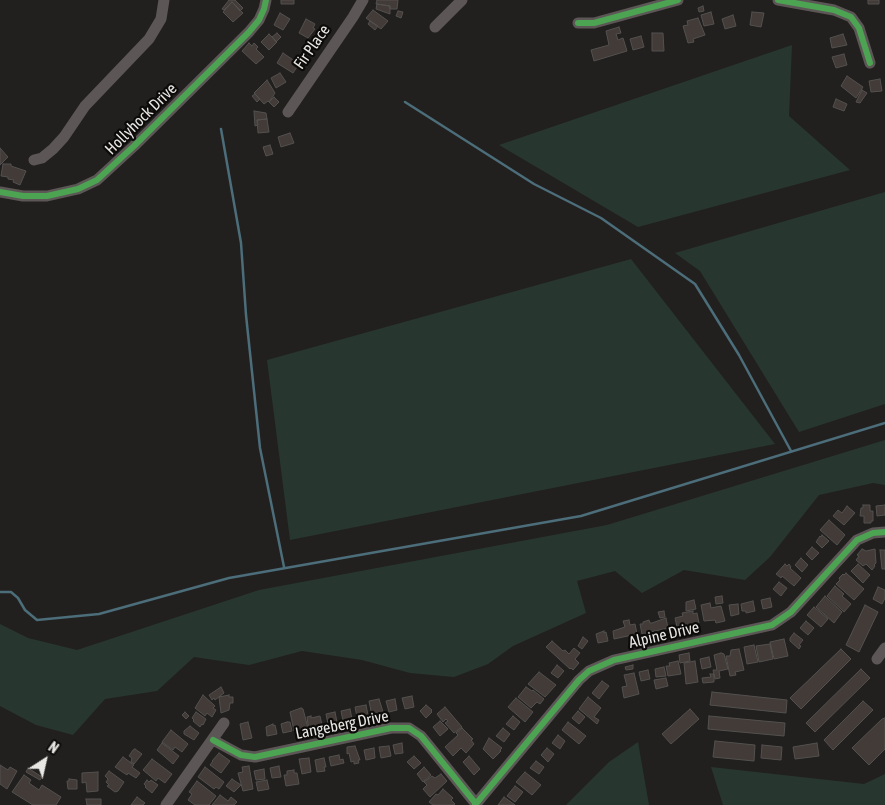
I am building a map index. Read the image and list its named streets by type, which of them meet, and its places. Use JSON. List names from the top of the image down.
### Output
{
  "streets": {
    "street": [
      "Fir Place",
      "Hollyhock Drive",
      "Alpine Drive",
      "Langeberg Drive"
    ]
  },
  "crossings": [
    ["Alpine Drive", "Langeberg Drive"]
  ],
  "north": "top right"
}
